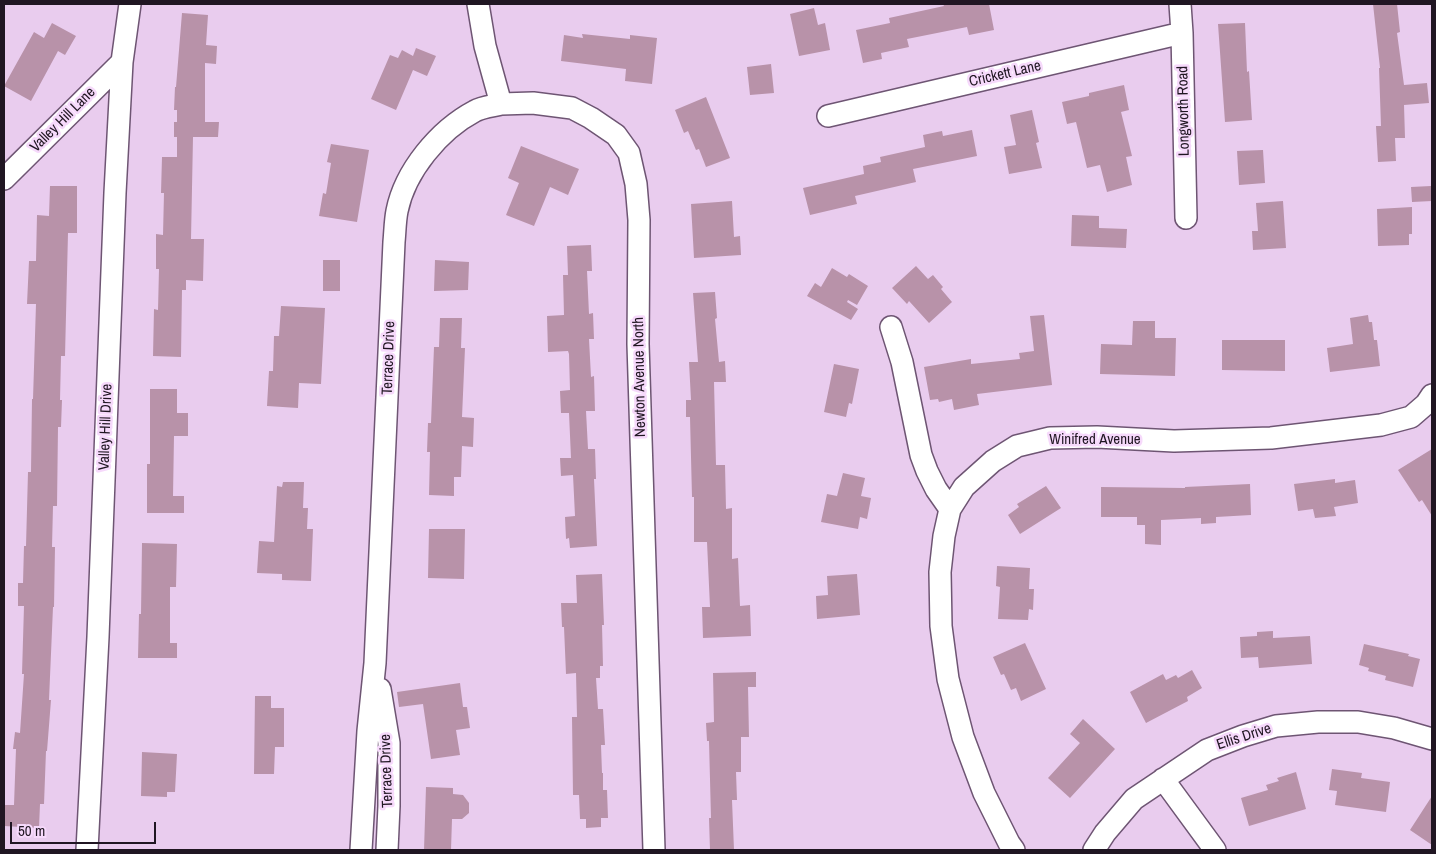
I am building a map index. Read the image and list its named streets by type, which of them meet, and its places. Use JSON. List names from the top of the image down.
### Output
{
  "streets": {
    "street": [
      "Crickett Lane",
      "Longworth Road",
      "Valley Hill Lane",
      "Terrace Drive",
      "Newton Avenue North",
      "Valley Hill Drive",
      "Winifred Avenue",
      "Ellis Drive"
    ]
  },
  "crossings": [
    ["Crickett Lane", "Longworth Road"],
    ["Valley Hill Lane", "Valley Hill Drive"],
    ["Terrace Drive", "Newton Avenue North"]
  ],
  "scale_bar": "50 m"
}
